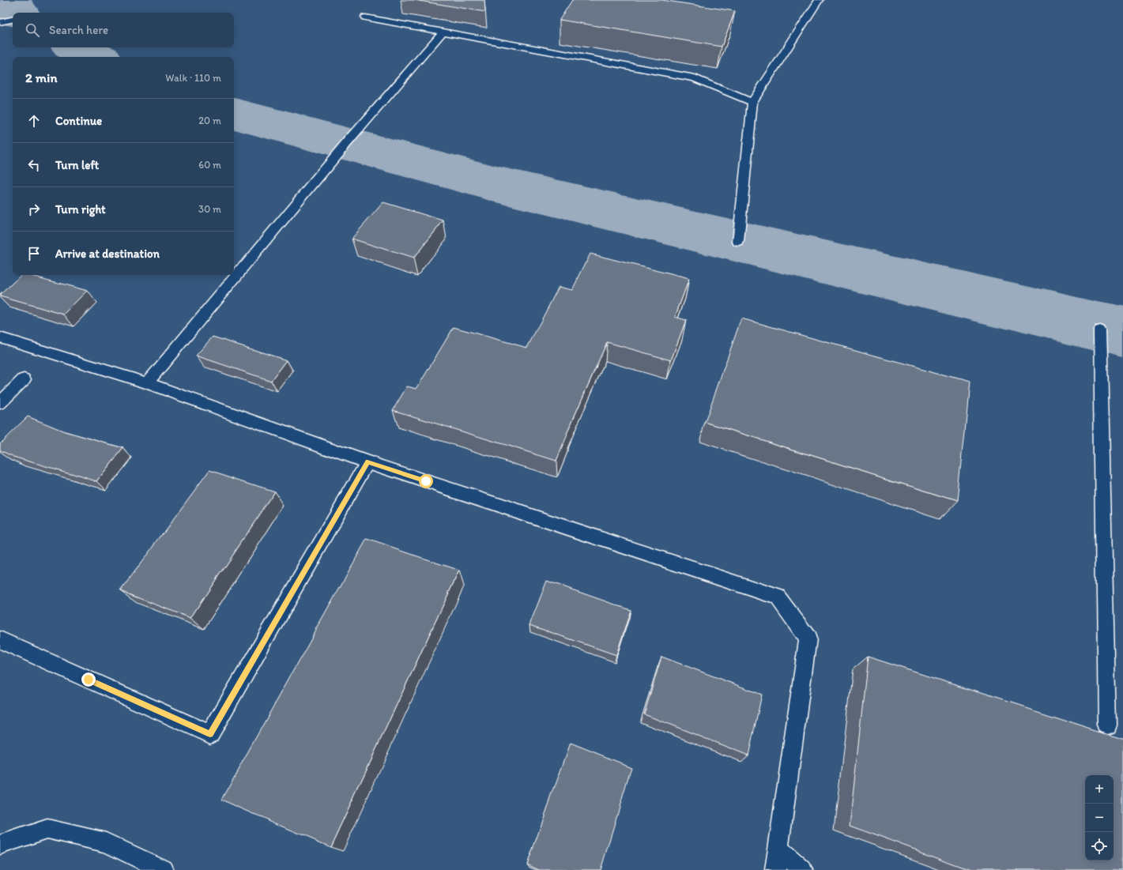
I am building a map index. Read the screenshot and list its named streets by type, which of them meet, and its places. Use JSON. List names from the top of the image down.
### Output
{
  "page": {
    "search": "Search here",
    "heading": ["2 min", "Walk · 110 m"],
    "list": [
      ["Continue", "20 m"],
      ["Turn left", "60 m"],
      ["Turn right", "30 m"],
      "Arrive at destination"
    ],
    "map_buttons": ["+", "−"]
  }
}
